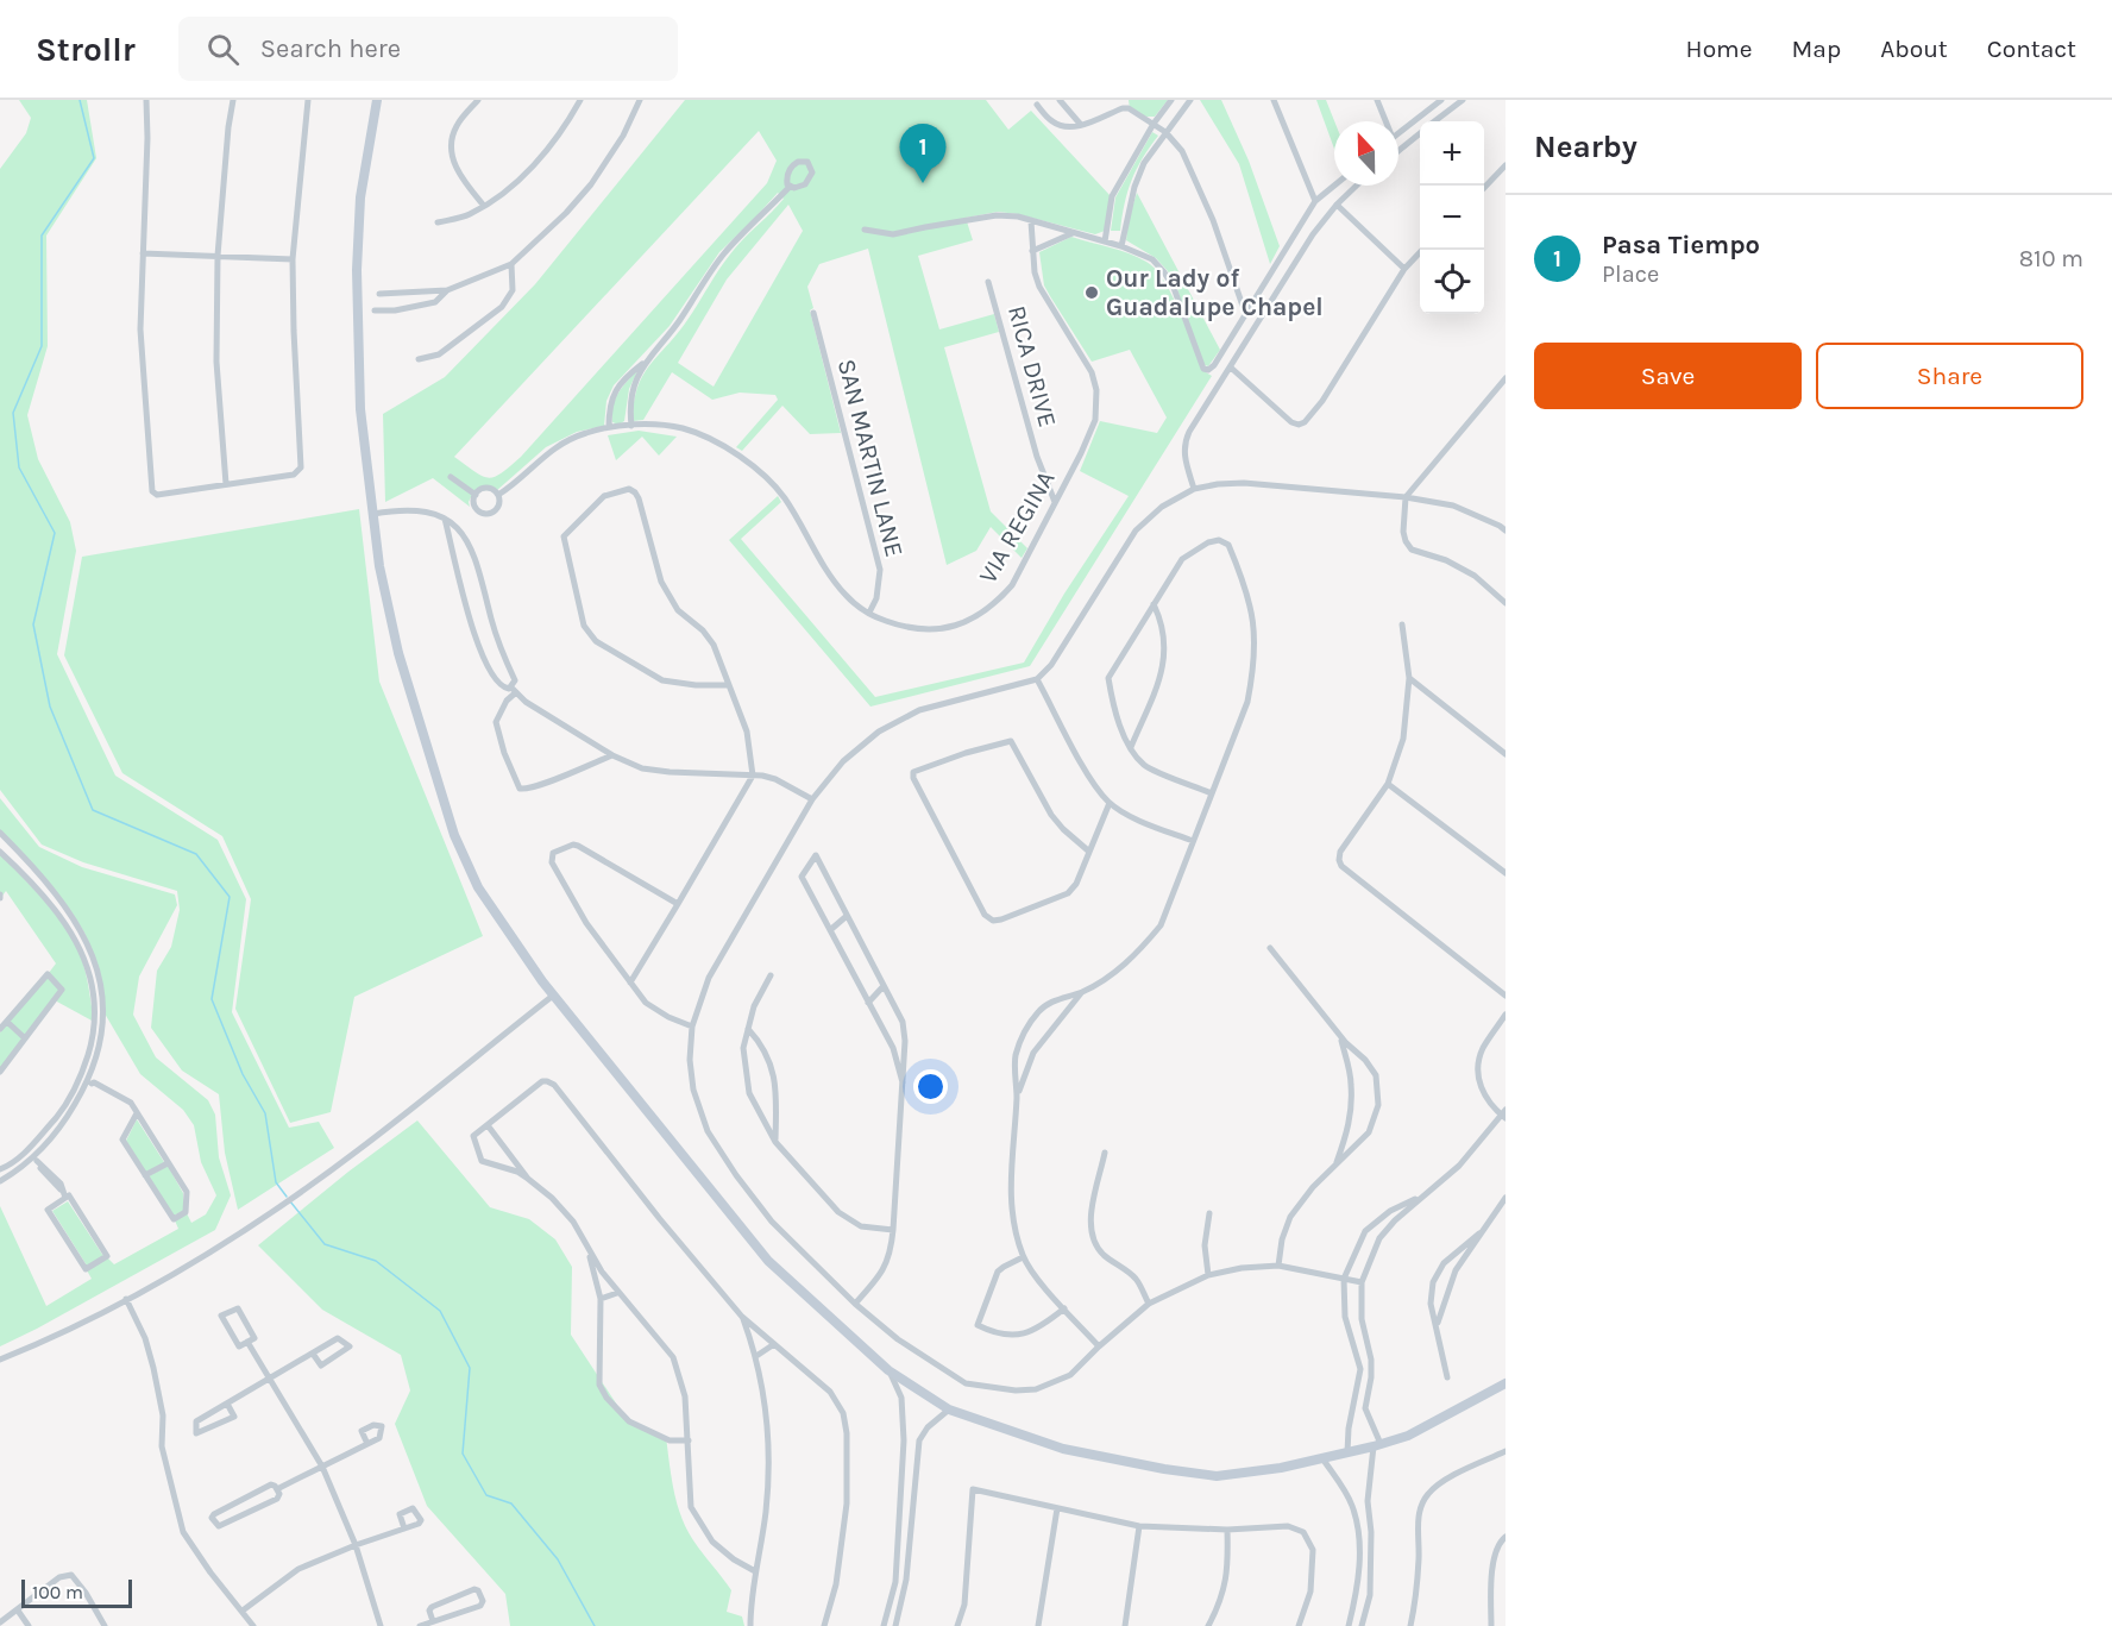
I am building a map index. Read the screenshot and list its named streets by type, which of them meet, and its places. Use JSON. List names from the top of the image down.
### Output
{
  "streets": {
    "street": ["RICA DRIVE", "SAN MARTIN LANE", "VIA REGINA"]
  },
  "crossings": [
    ["RICA DRIVE", "VIA REGINA"],
    ["SAN MARTIN LANE", "VIA REGINA"]
  ],
  "places": ["Our Lady of Guadalupe Chapel"],
  "scale_bar": "100 m",
  "north": "top",
  "page": {
    "header": "Strollr",
    "search": "Search here",
    "nav": [
      "Home",
      "Map",
      "About",
      "Contact"
    ],
    "heading": "Nearby",
    "map_buttons": ["+", "−"],
    "pins": "1",
    "list": [
      {
        "mark": "1",
        "name": "Pasa Tiempo",
        "note": "Place",
        "value": "810 m"
      }
    ],
    "buttons": ["Save", "Share"],
    "scale": "100 m"
  }
}
